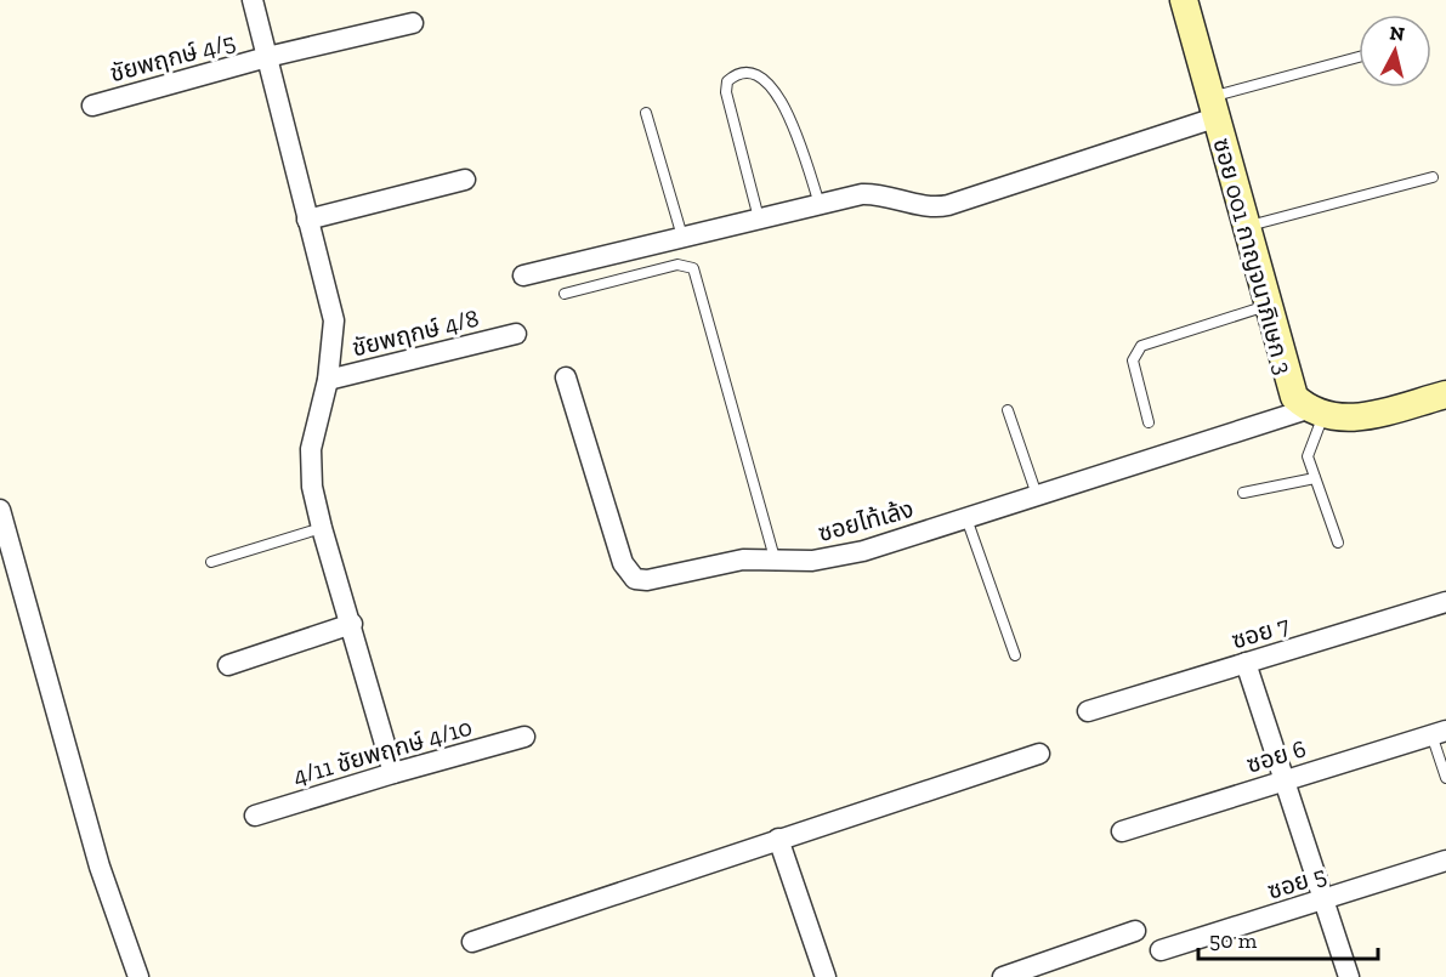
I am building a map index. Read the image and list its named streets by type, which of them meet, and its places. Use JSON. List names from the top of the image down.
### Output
{
  "streets": {
    "street": [
      "ชัยพฤกษ์ 4/5",
      "ซอย 001 กาญจนาภิเษก 3",
      "ชัยพฤกษ์ 4/8",
      "ซอยไท้เล้ง",
      "ซอย 7",
      "4/11 ชัยพฤกษ์ 4/10",
      "ซอย 6",
      "ซอย 5"
    ]
  },
  "crossings": [
    ["ซอย 001 กาญจนาภิเษก 3", "ซอยไท้เล้ง"]
  ],
  "scale_bar": "50 m",
  "north": "top"
}
